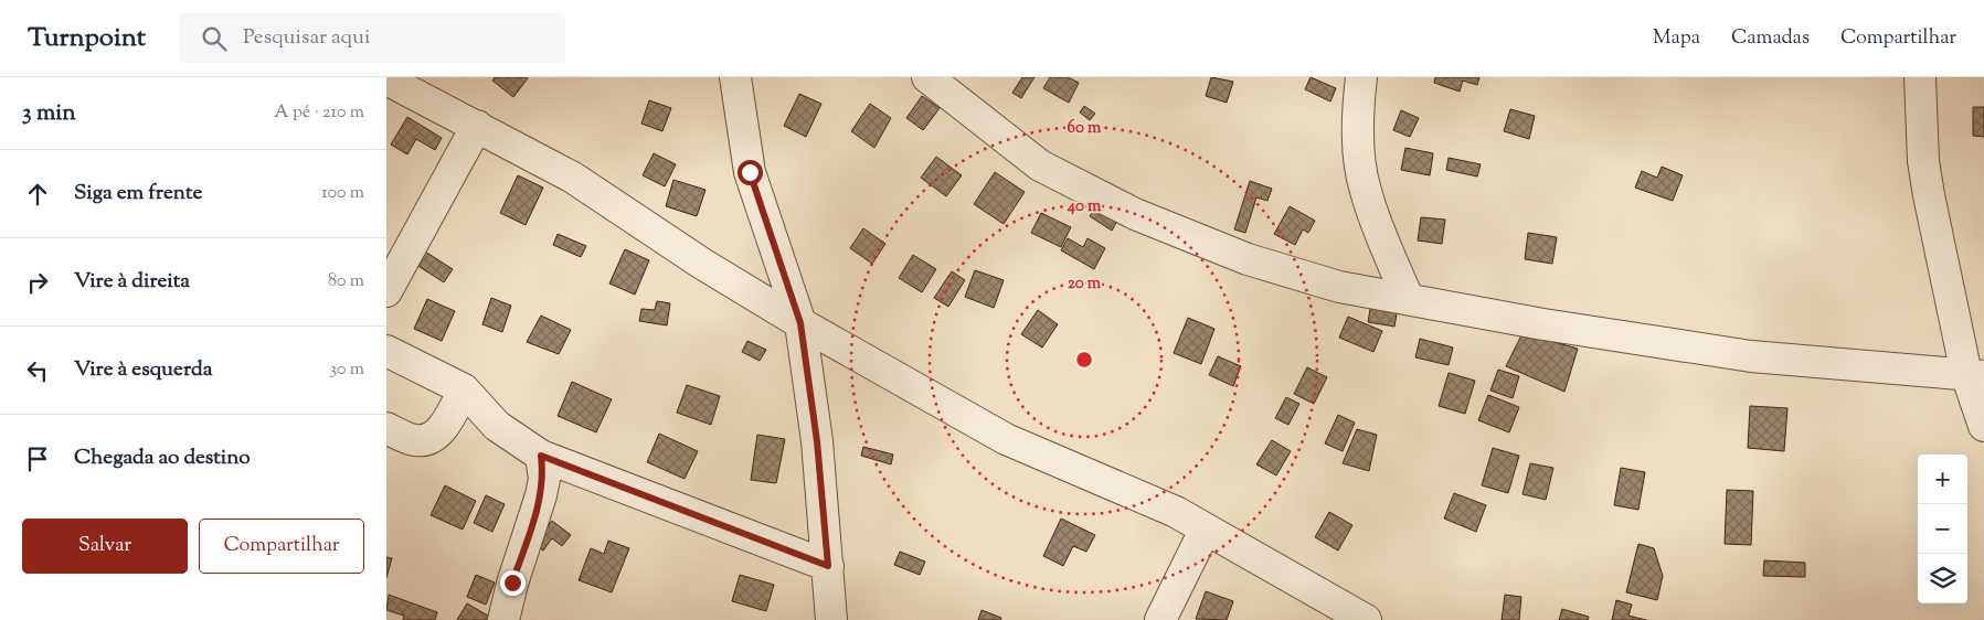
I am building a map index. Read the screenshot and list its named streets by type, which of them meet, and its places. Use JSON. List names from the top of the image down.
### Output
{
  "page": {
    "header": "Turnpoint",
    "search": "Pesquisar aqui",
    "nav": ["Mapa", "Camadas", "Compartilhar"],
    "heading": ["3 min", "A pé · 210 m"],
    "list": [
      ["Siga em frente", "100 m"],
      ["Vire à direita", "80 m"],
      ["Vire à esquerda", "30 m"],
      "Chegada ao destino"
    ],
    "map_buttons": ["+", "−"],
    "buttons": ["Salvar", "Compartilhar"]
  },
  "rings": ["60 m", "40 m", "20 m"]
}
